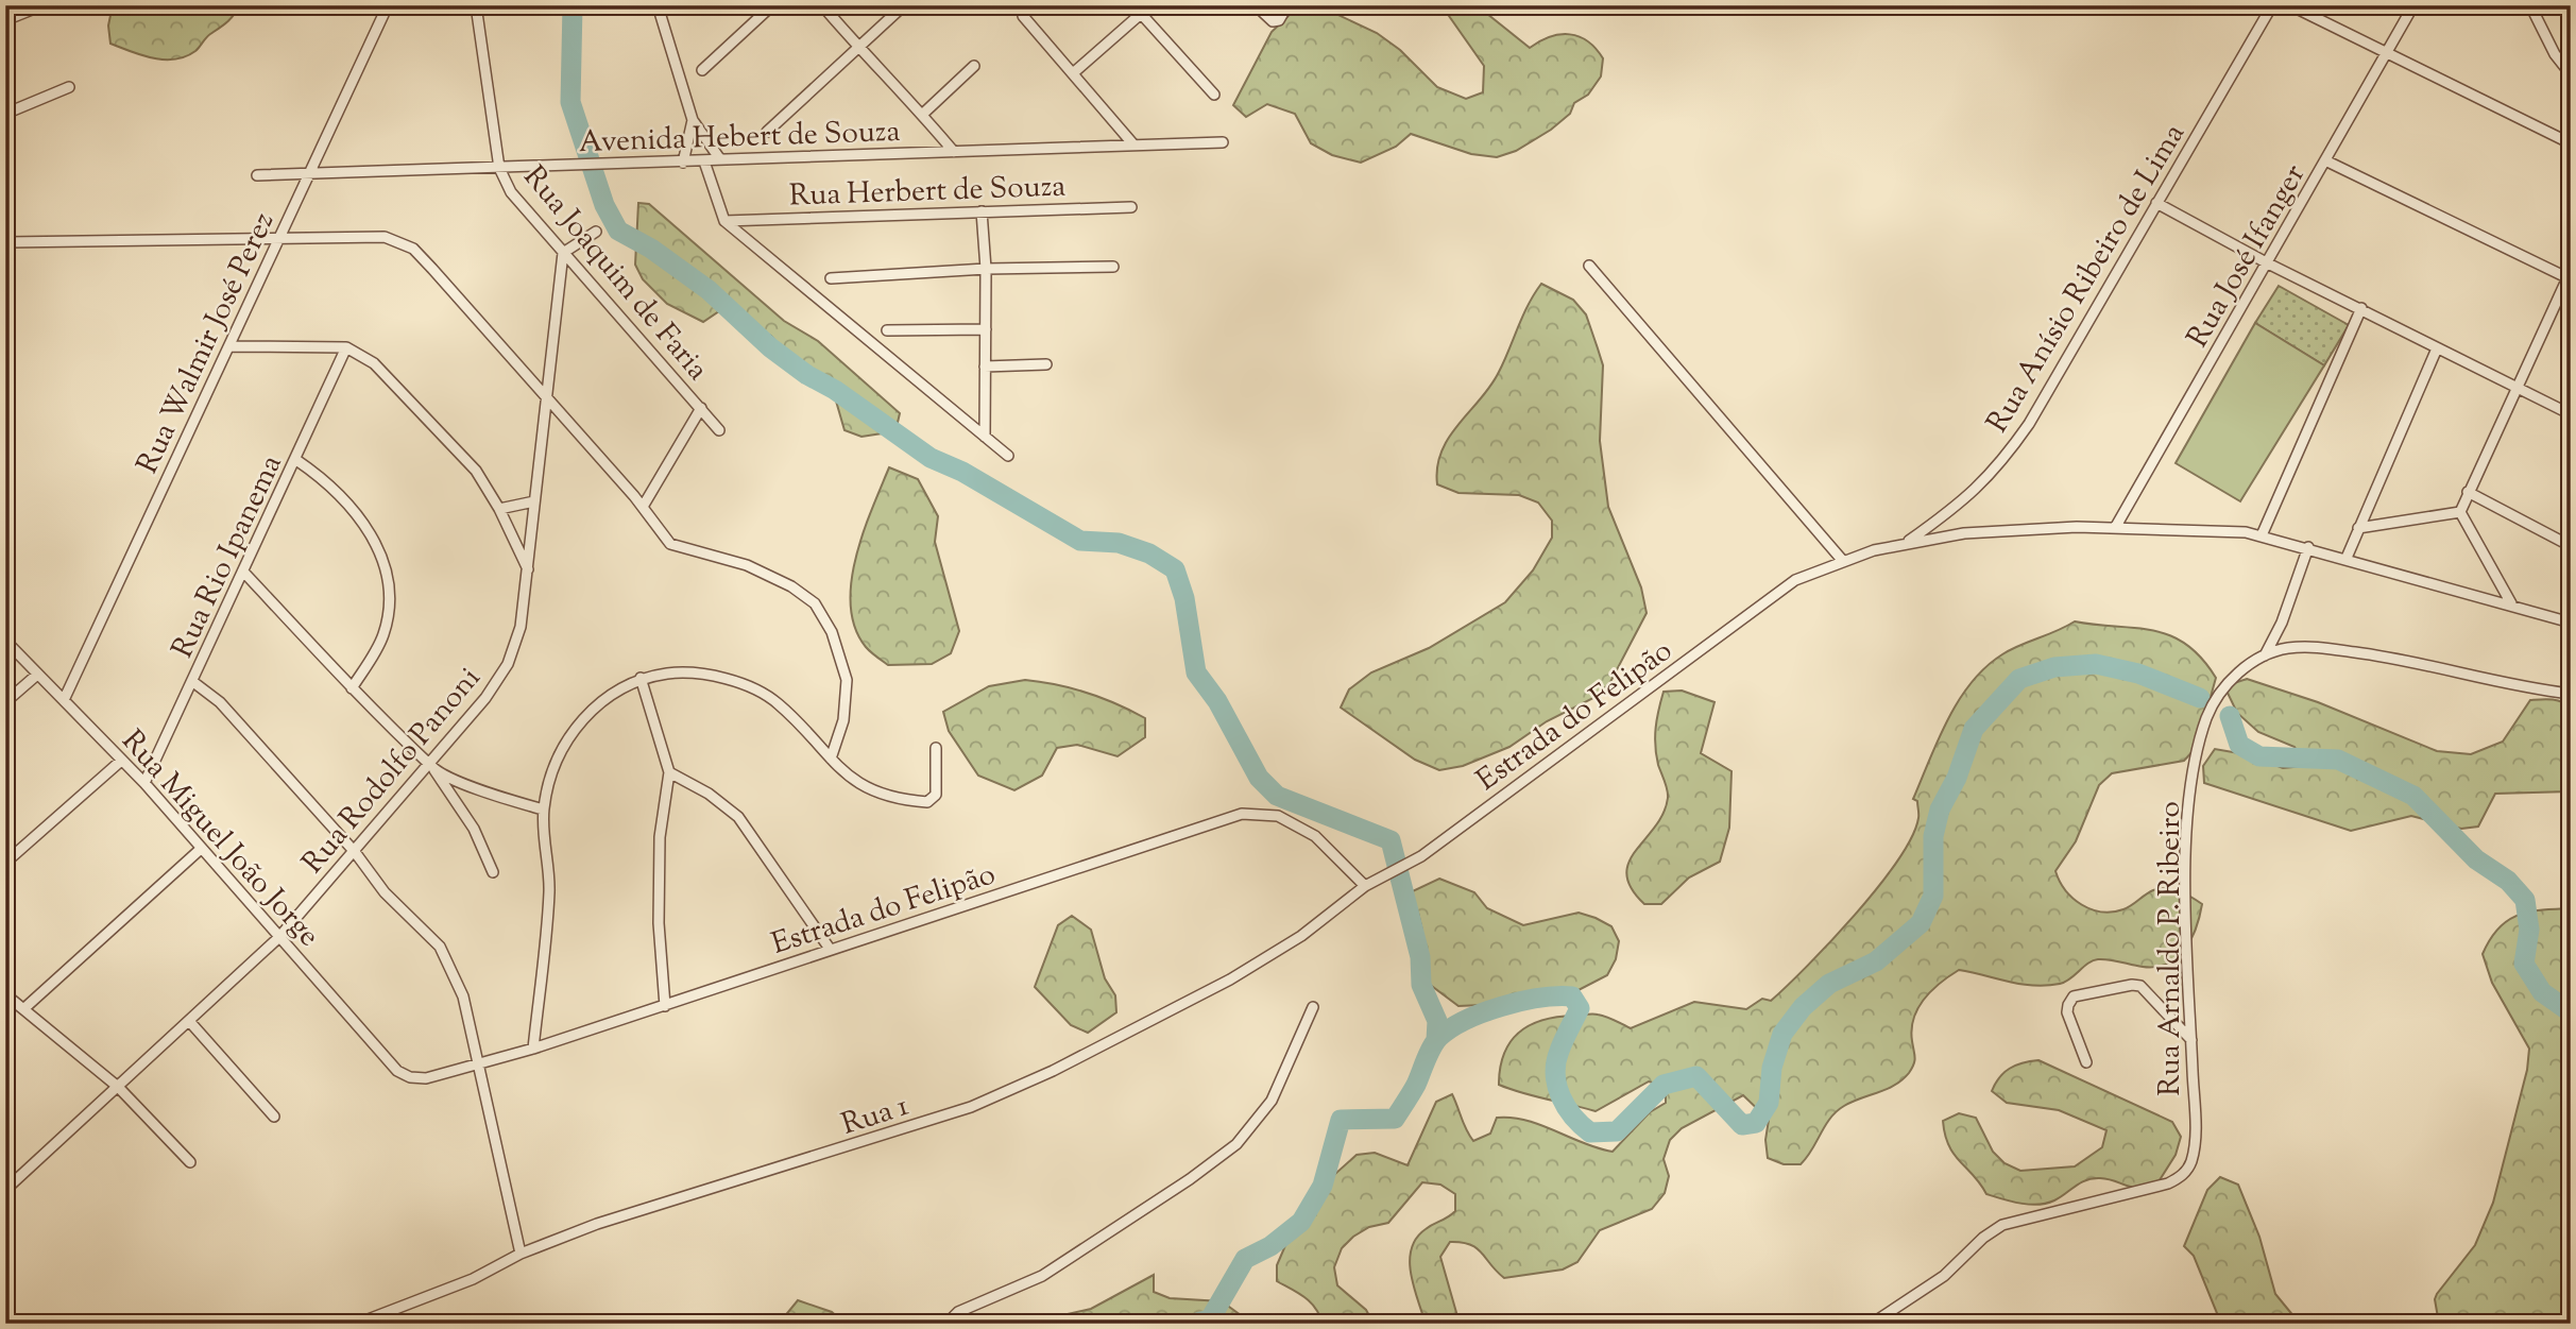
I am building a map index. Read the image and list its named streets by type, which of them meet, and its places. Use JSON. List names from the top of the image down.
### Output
{
  "streets": {
    "street": [
      "Avenida Hebert de Souza",
      "Rua Herbert de Souza",
      "Rua José Ifanger",
      "Rua Joaquim de Faria",
      "Rua Anísio Ribeiro de Lima",
      "Rua Walmir José Perez",
      "Rua Rio Ipanema",
      "Estrada do Felipão",
      "Rua Rodolfo Panoni",
      "Rua Miguel João Jorge",
      "Rua Arnaldo P. Ribeiro",
      "Rua 1"
    ]
  },
  "crossings": [
    ["Avenida Hebert de Souza", "Rua Joaquim de Faria"],
    ["Avenida Hebert de Souza", "Rua Walmir José Perez"],
    ["Rua Joaquim de Faria", "Rua Rodolfo Panoni"],
    ["Rua Anísio Ribeiro de Lima", "Estrada do Felipão"],
    ["Rua Walmir José Perez", "Rua Miguel João Jorge"],
    ["Rua Rio Ipanema", "Rua Miguel João Jorge"],
    ["Estrada do Felipão", "Rua Miguel João Jorge"],
    ["Estrada do Felipão", "Rua 1"],
    ["Rua Rodolfo Panoni", "Rua Miguel João Jorge"]
  ]
}
